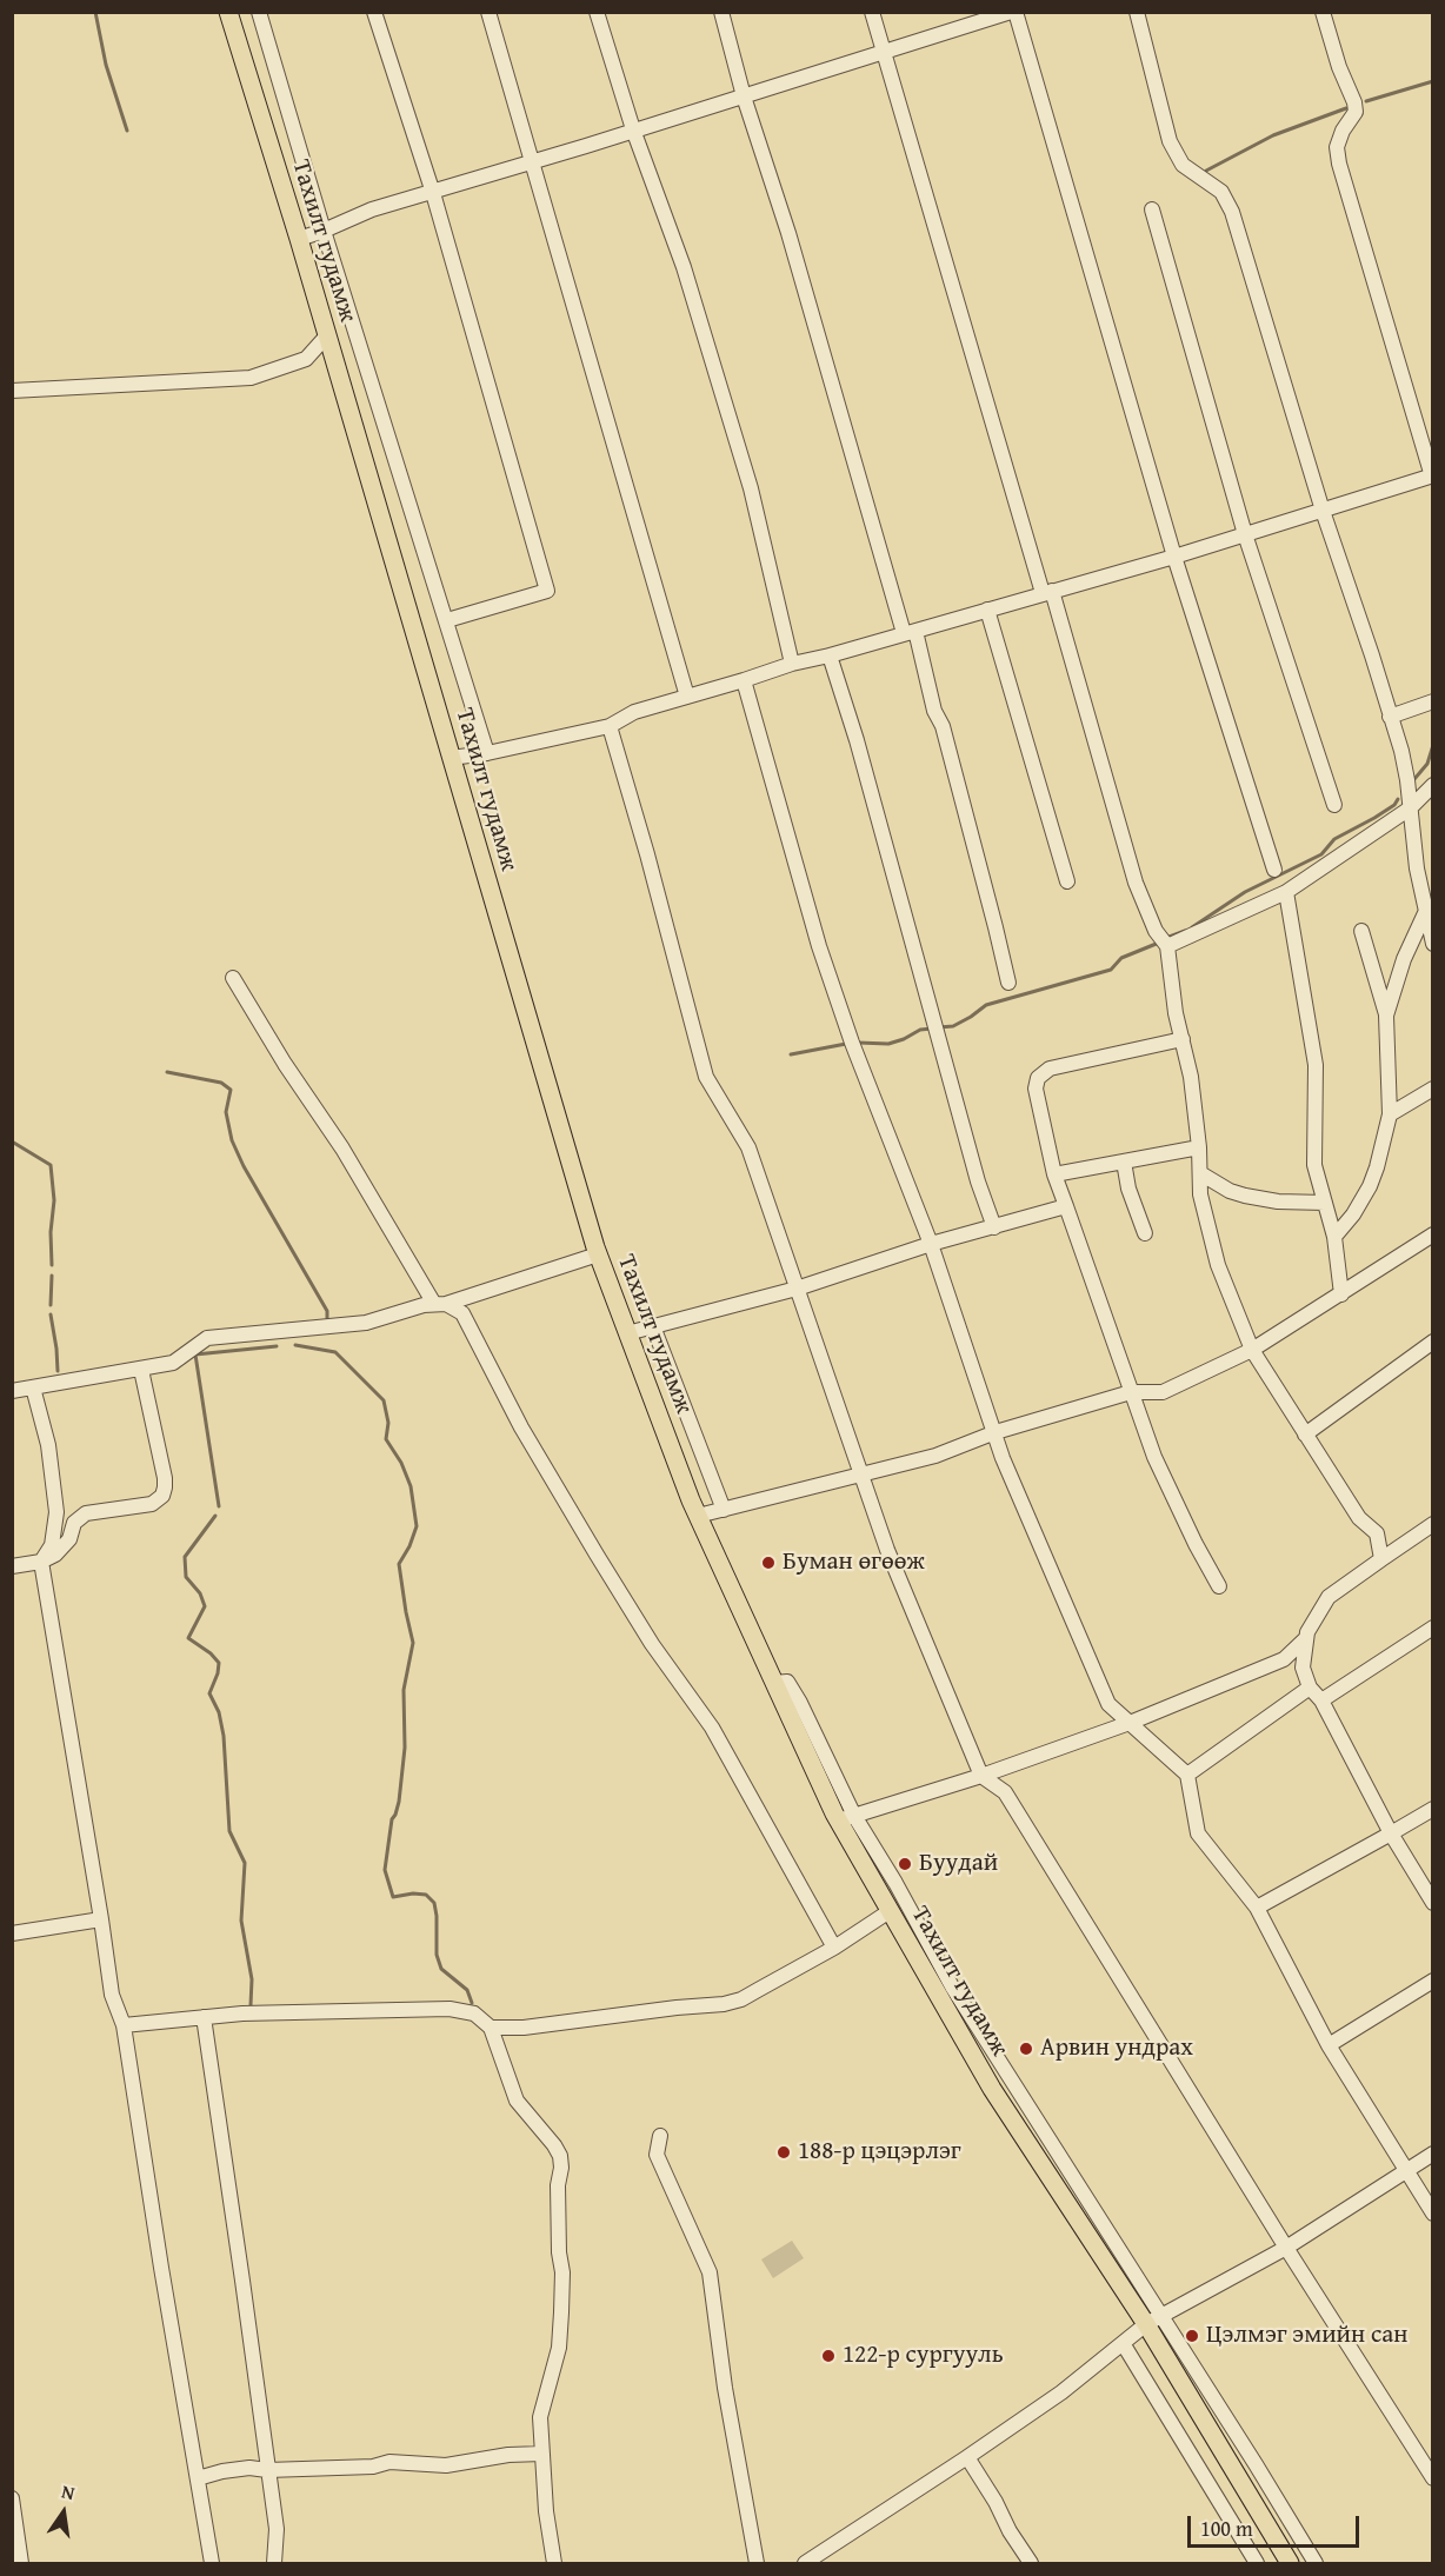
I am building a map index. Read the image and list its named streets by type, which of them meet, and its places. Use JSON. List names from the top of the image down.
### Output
{
  "streets": {
    "main road": ["Тахилт гудамж"]
  },
  "places": [
    "Буман өгөөж",
    "Буудай",
    "Арвин ундрах",
    "188-р цэцэрлэг",
    "Цэлмэг эмийн сан",
    "122-р сургууль"
  ],
  "scale_bar": "100 m",
  "north": "top"
}
